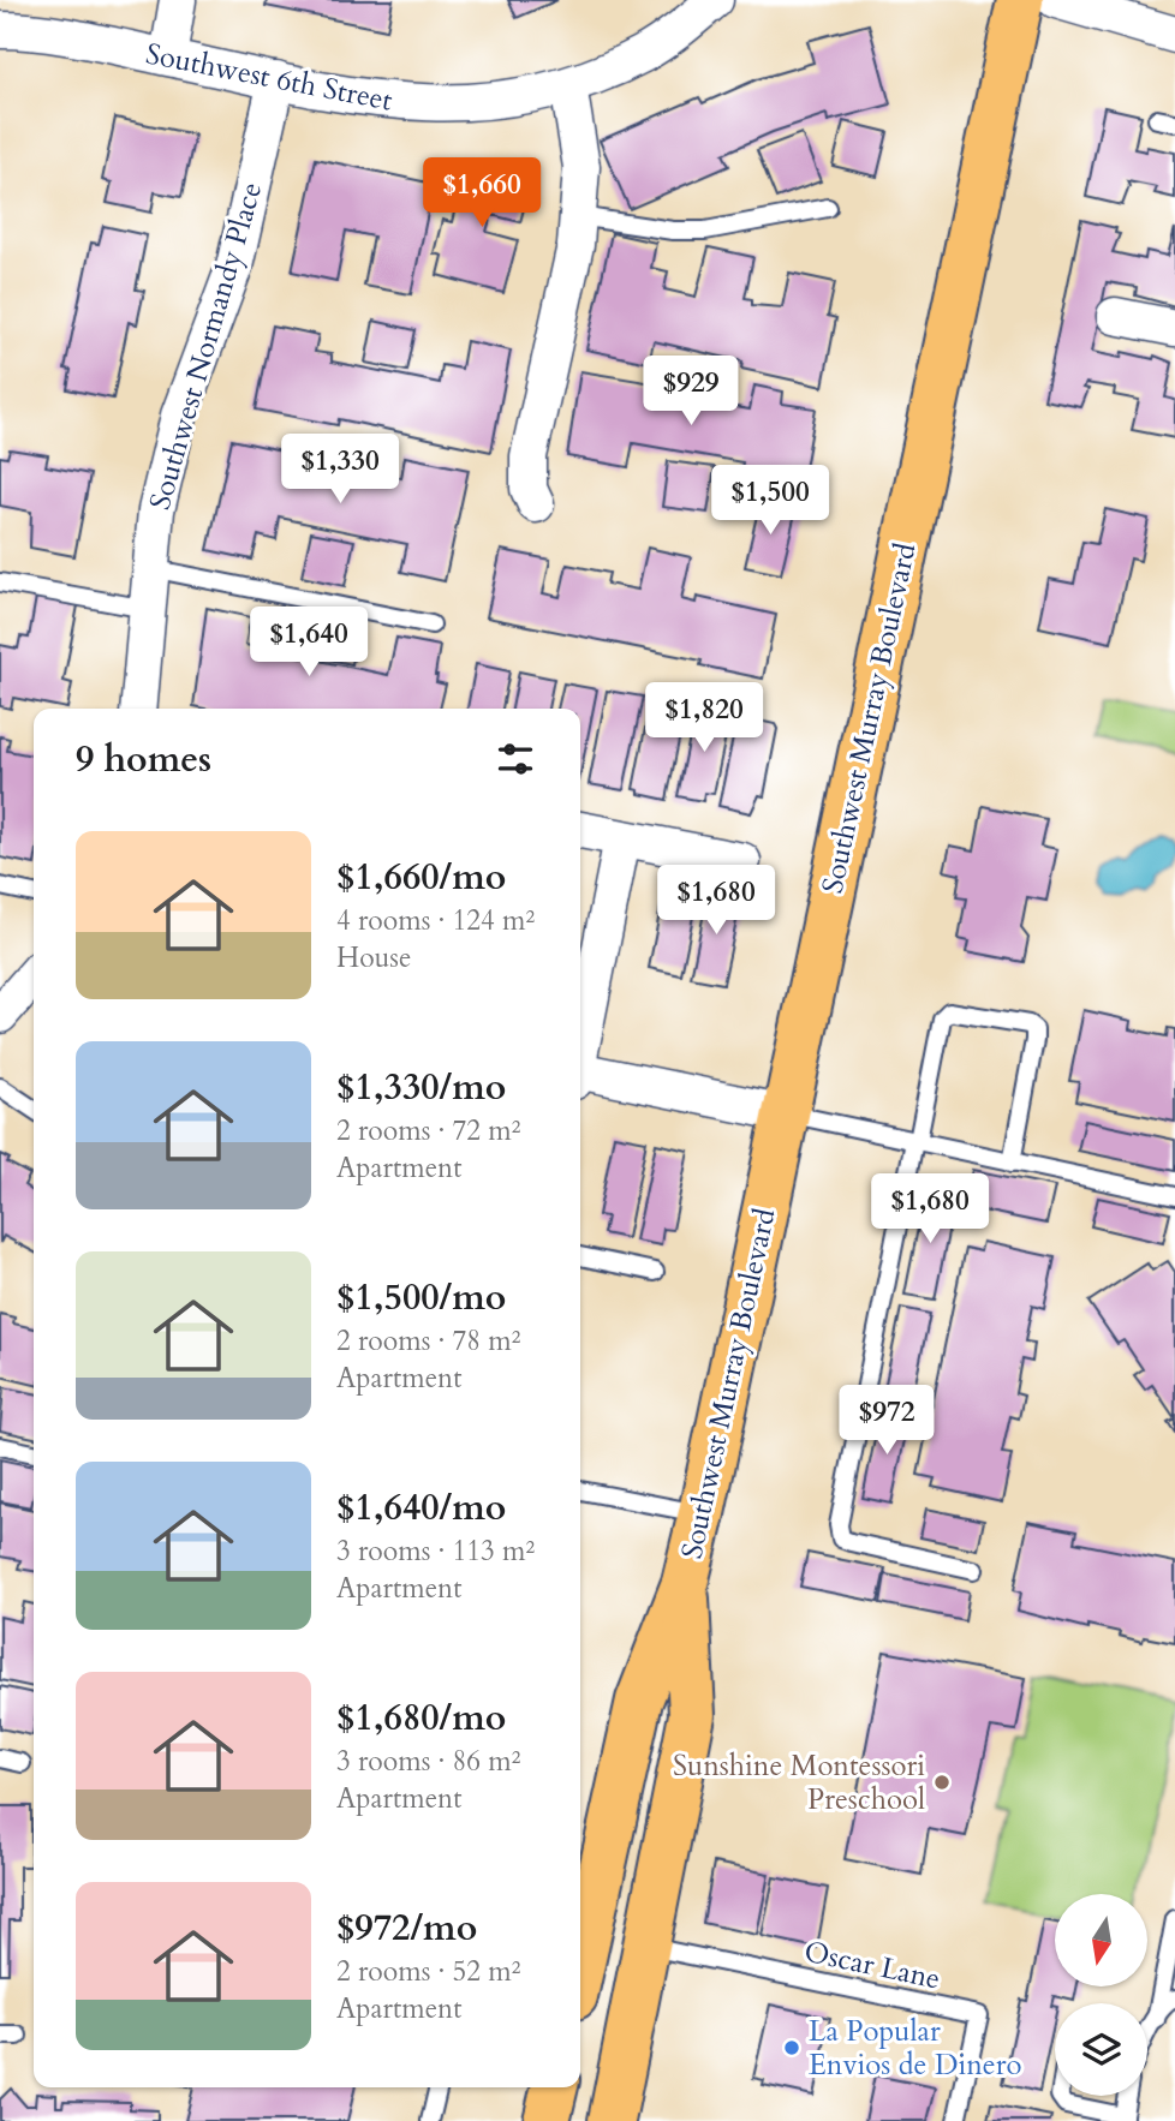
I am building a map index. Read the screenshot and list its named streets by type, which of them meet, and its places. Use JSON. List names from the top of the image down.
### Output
{
  "streets": {
    "main road": ["Southwest Murray Boulevard"],
    "street": ["Southwest 6th Street", "Southwest Normandy Place"],
    "lane": ["Oscar Lane"]
  },
  "crossings": [
    ["Southwest 6th Street", "Southwest Normandy Place"],
    ["Southwest Murray Boulevard", "Oscar Lane"]
  ],
  "places": ["Sunshine Montessori Preschool", "La Popular Envios de Dinero"],
  "north": "bottom",
  "page": {
    "price": [
      "$1,660",
      "$929",
      "$1,330",
      "$1,500",
      "$1,640",
      "$1,820",
      "$1,680",
      "$1,680",
      "$972"
    ],
    "heading": "9 homes",
    "list": [
      {
        "name": "$1,660/mo",
        "note": "4 rooms · 124 m² · House"
      },
      {
        "name": "$1,330/mo",
        "note": "2 rooms · 72 m² · Apartment"
      },
      {
        "name": "$1,500/mo",
        "note": "2 rooms · 78 m² · Apartment"
      },
      {
        "name": "$1,640/mo",
        "note": "3 rooms · 113 m² · Apartment"
      },
      {
        "name": "$1,680/mo",
        "note": "3 rooms · 86 m² · Apartment"
      },
      {
        "name": "$972/mo",
        "note": "2 rooms · 52 m² · Apartment"
      }
    ]
  }
}
